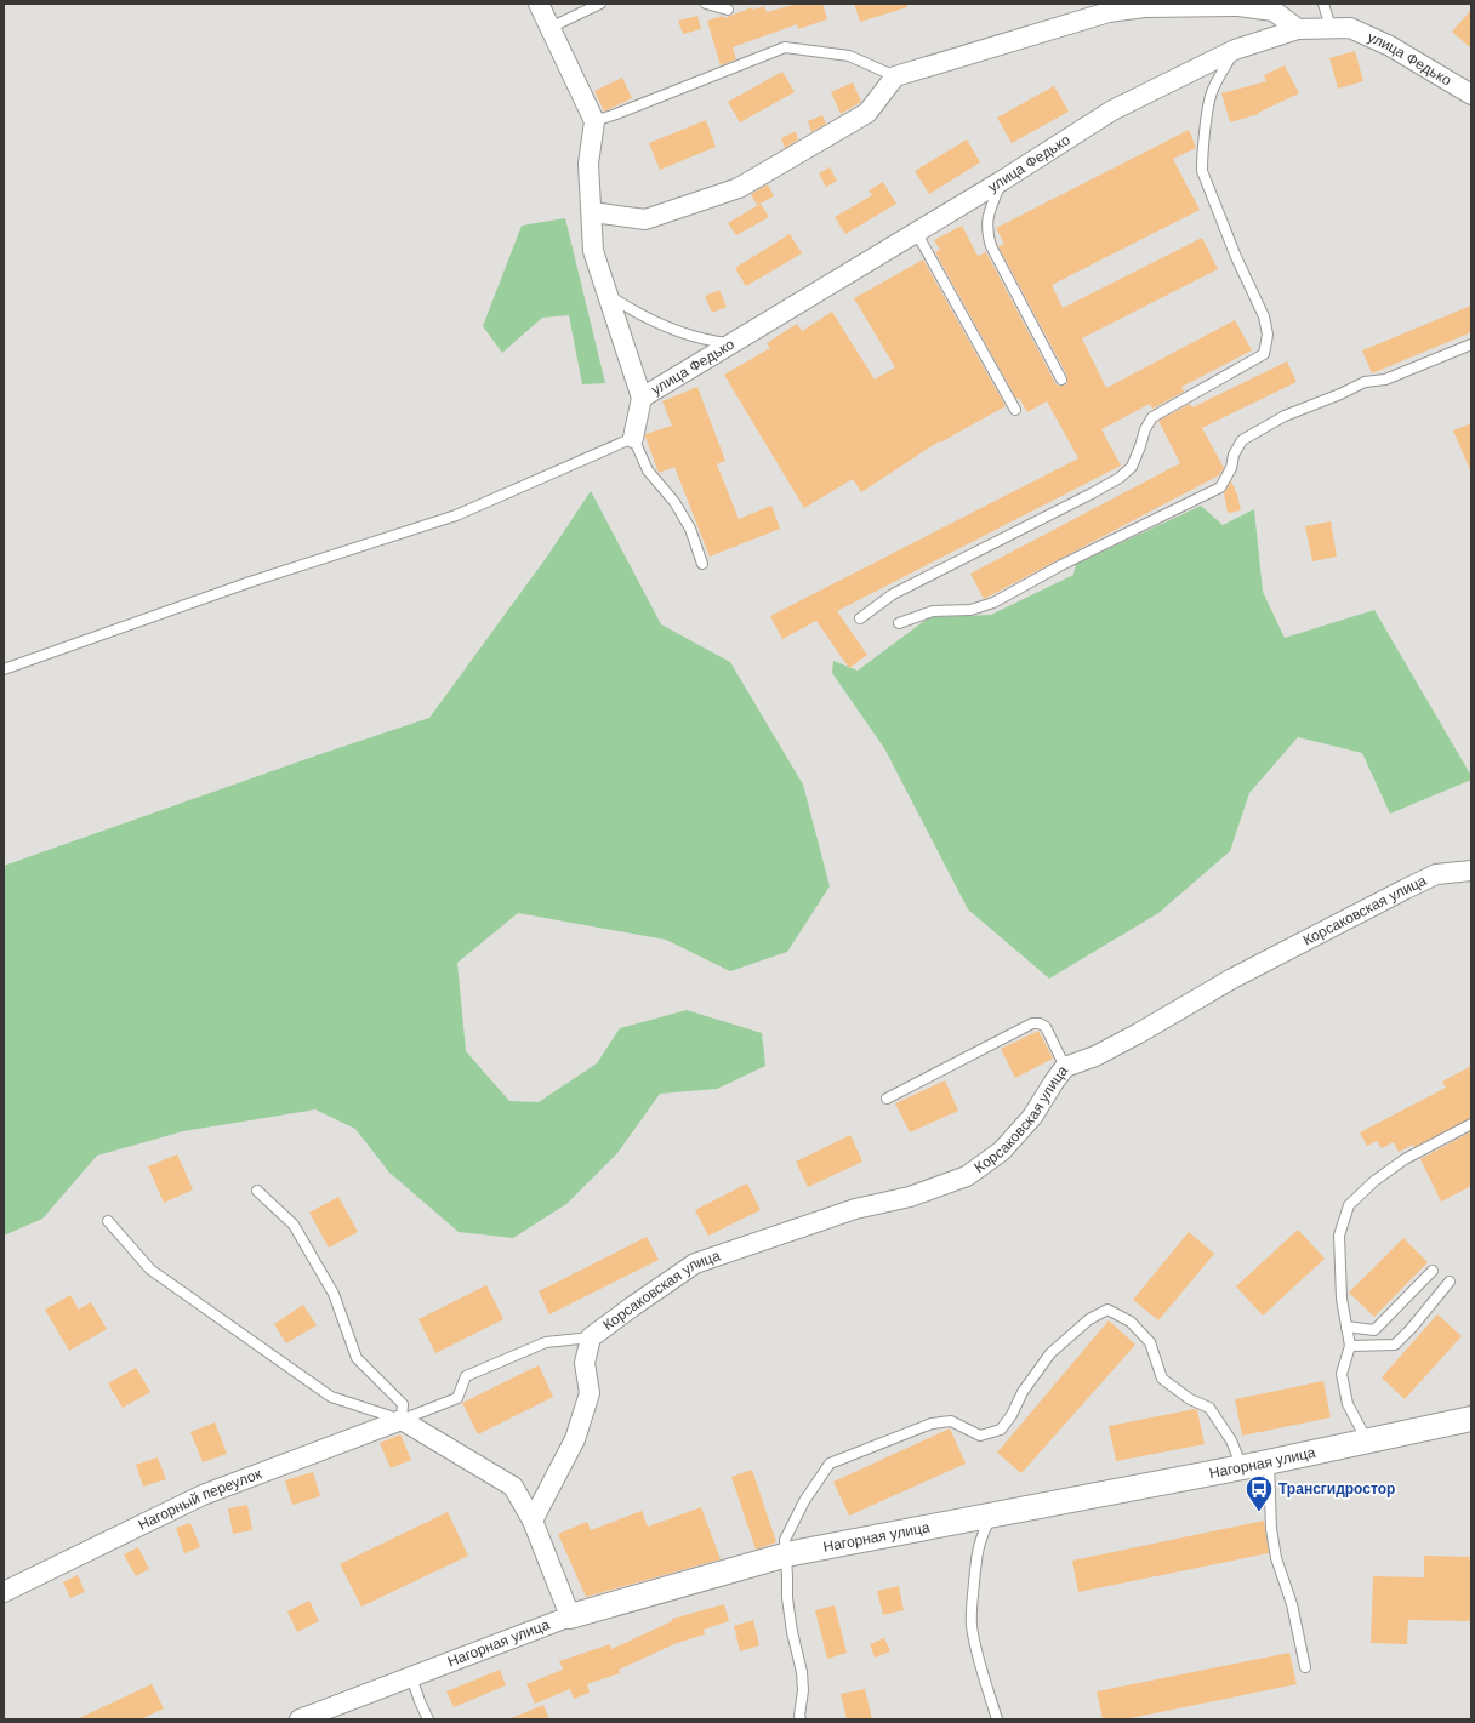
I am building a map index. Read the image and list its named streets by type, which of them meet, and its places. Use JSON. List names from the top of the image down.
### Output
{
  "streets": {
    "street": [
      "улица Федько",
      "Корсаковская улица",
      "Нагорная улица",
      "Нагорный переулок"
    ]
  },
  "places": {
    "bus stop": ["Трансгидростор"]
  }
}
